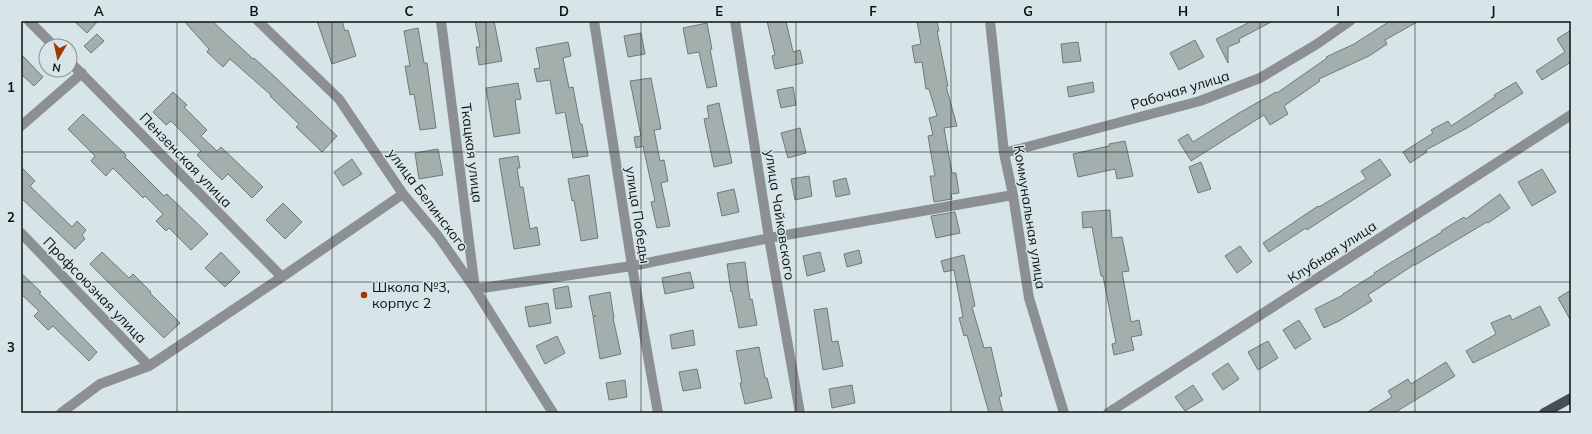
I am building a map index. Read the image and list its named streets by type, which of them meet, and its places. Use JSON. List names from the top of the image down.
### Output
{
  "streets": {
    "street": [
      "Рабочая улица",
      "Ткацкая улица",
      "Пензенская улица",
      "улица Белинского",
      "улица Победы",
      "улица Чайковского",
      "Коммунальная улица",
      "Клубная улица",
      "Профсоюзная улица"
    ]
  },
  "crossings": [
    ["Рабочая улица", "Коммунальная улица"],
    ["Ткацкая улица", "улица Белинского"]
  ],
  "places": ["Школа №3, корпус 2"],
  "north": "bottom",
  "grid": {
    "columns": [
      "A",
      "B",
      "C",
      "D",
      "E",
      "F",
      "G",
      "H",
      "I",
      "J"
    ],
    "rows": ["1", "2", "3"]
  }
}
